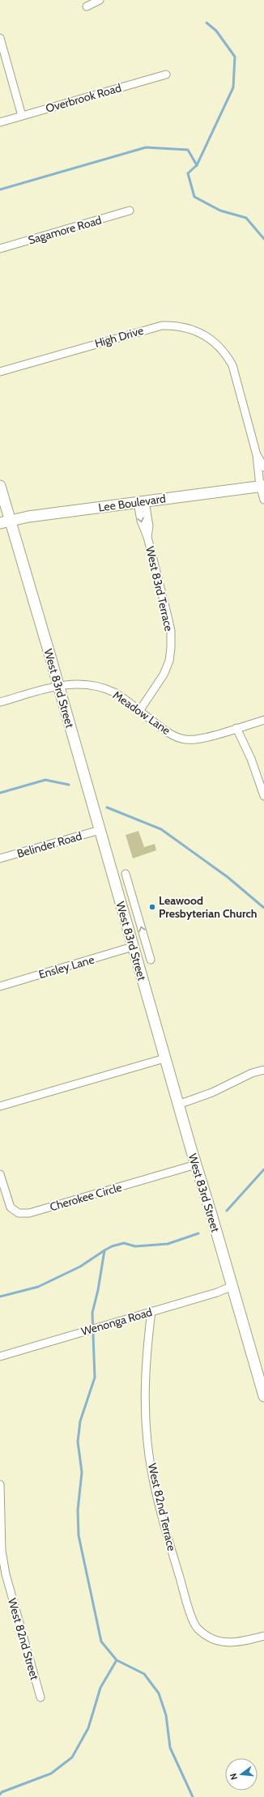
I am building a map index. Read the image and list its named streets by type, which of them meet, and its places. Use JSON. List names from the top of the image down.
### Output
{
  "streets": {
    "street": [
      "Overbrook Road",
      "Sagamore Road",
      "High Drive",
      "Lee Boulevard",
      "West 83rd Terrace",
      "West 83rd Street",
      "Meadow Lane",
      "Belinder Road",
      "Ensley Lane",
      "Cherokee Circle",
      "Wenonga Road",
      "West 82nd Terrace",
      "West 82nd Street"
    ]
  },
  "crossings": [
    ["Lee Boulevard", "West 83rd Terrace"],
    ["Lee Boulevard", "West 83rd Street"],
    ["West 83rd Terrace", "Meadow Lane"],
    ["West 83rd Street", "Meadow Lane"],
    ["West 83rd Street", "Belinder Road"],
    ["West 83rd Street", "Ensley Lane"],
    ["West 83rd Street", "Cherokee Circle"],
    ["West 83rd Street", "Wenonga Road"],
    ["Wenonga Road", "West 82nd Terrace"]
  ],
  "places": ["Leawood Presbyterian Church"],
  "north": "left"
}
